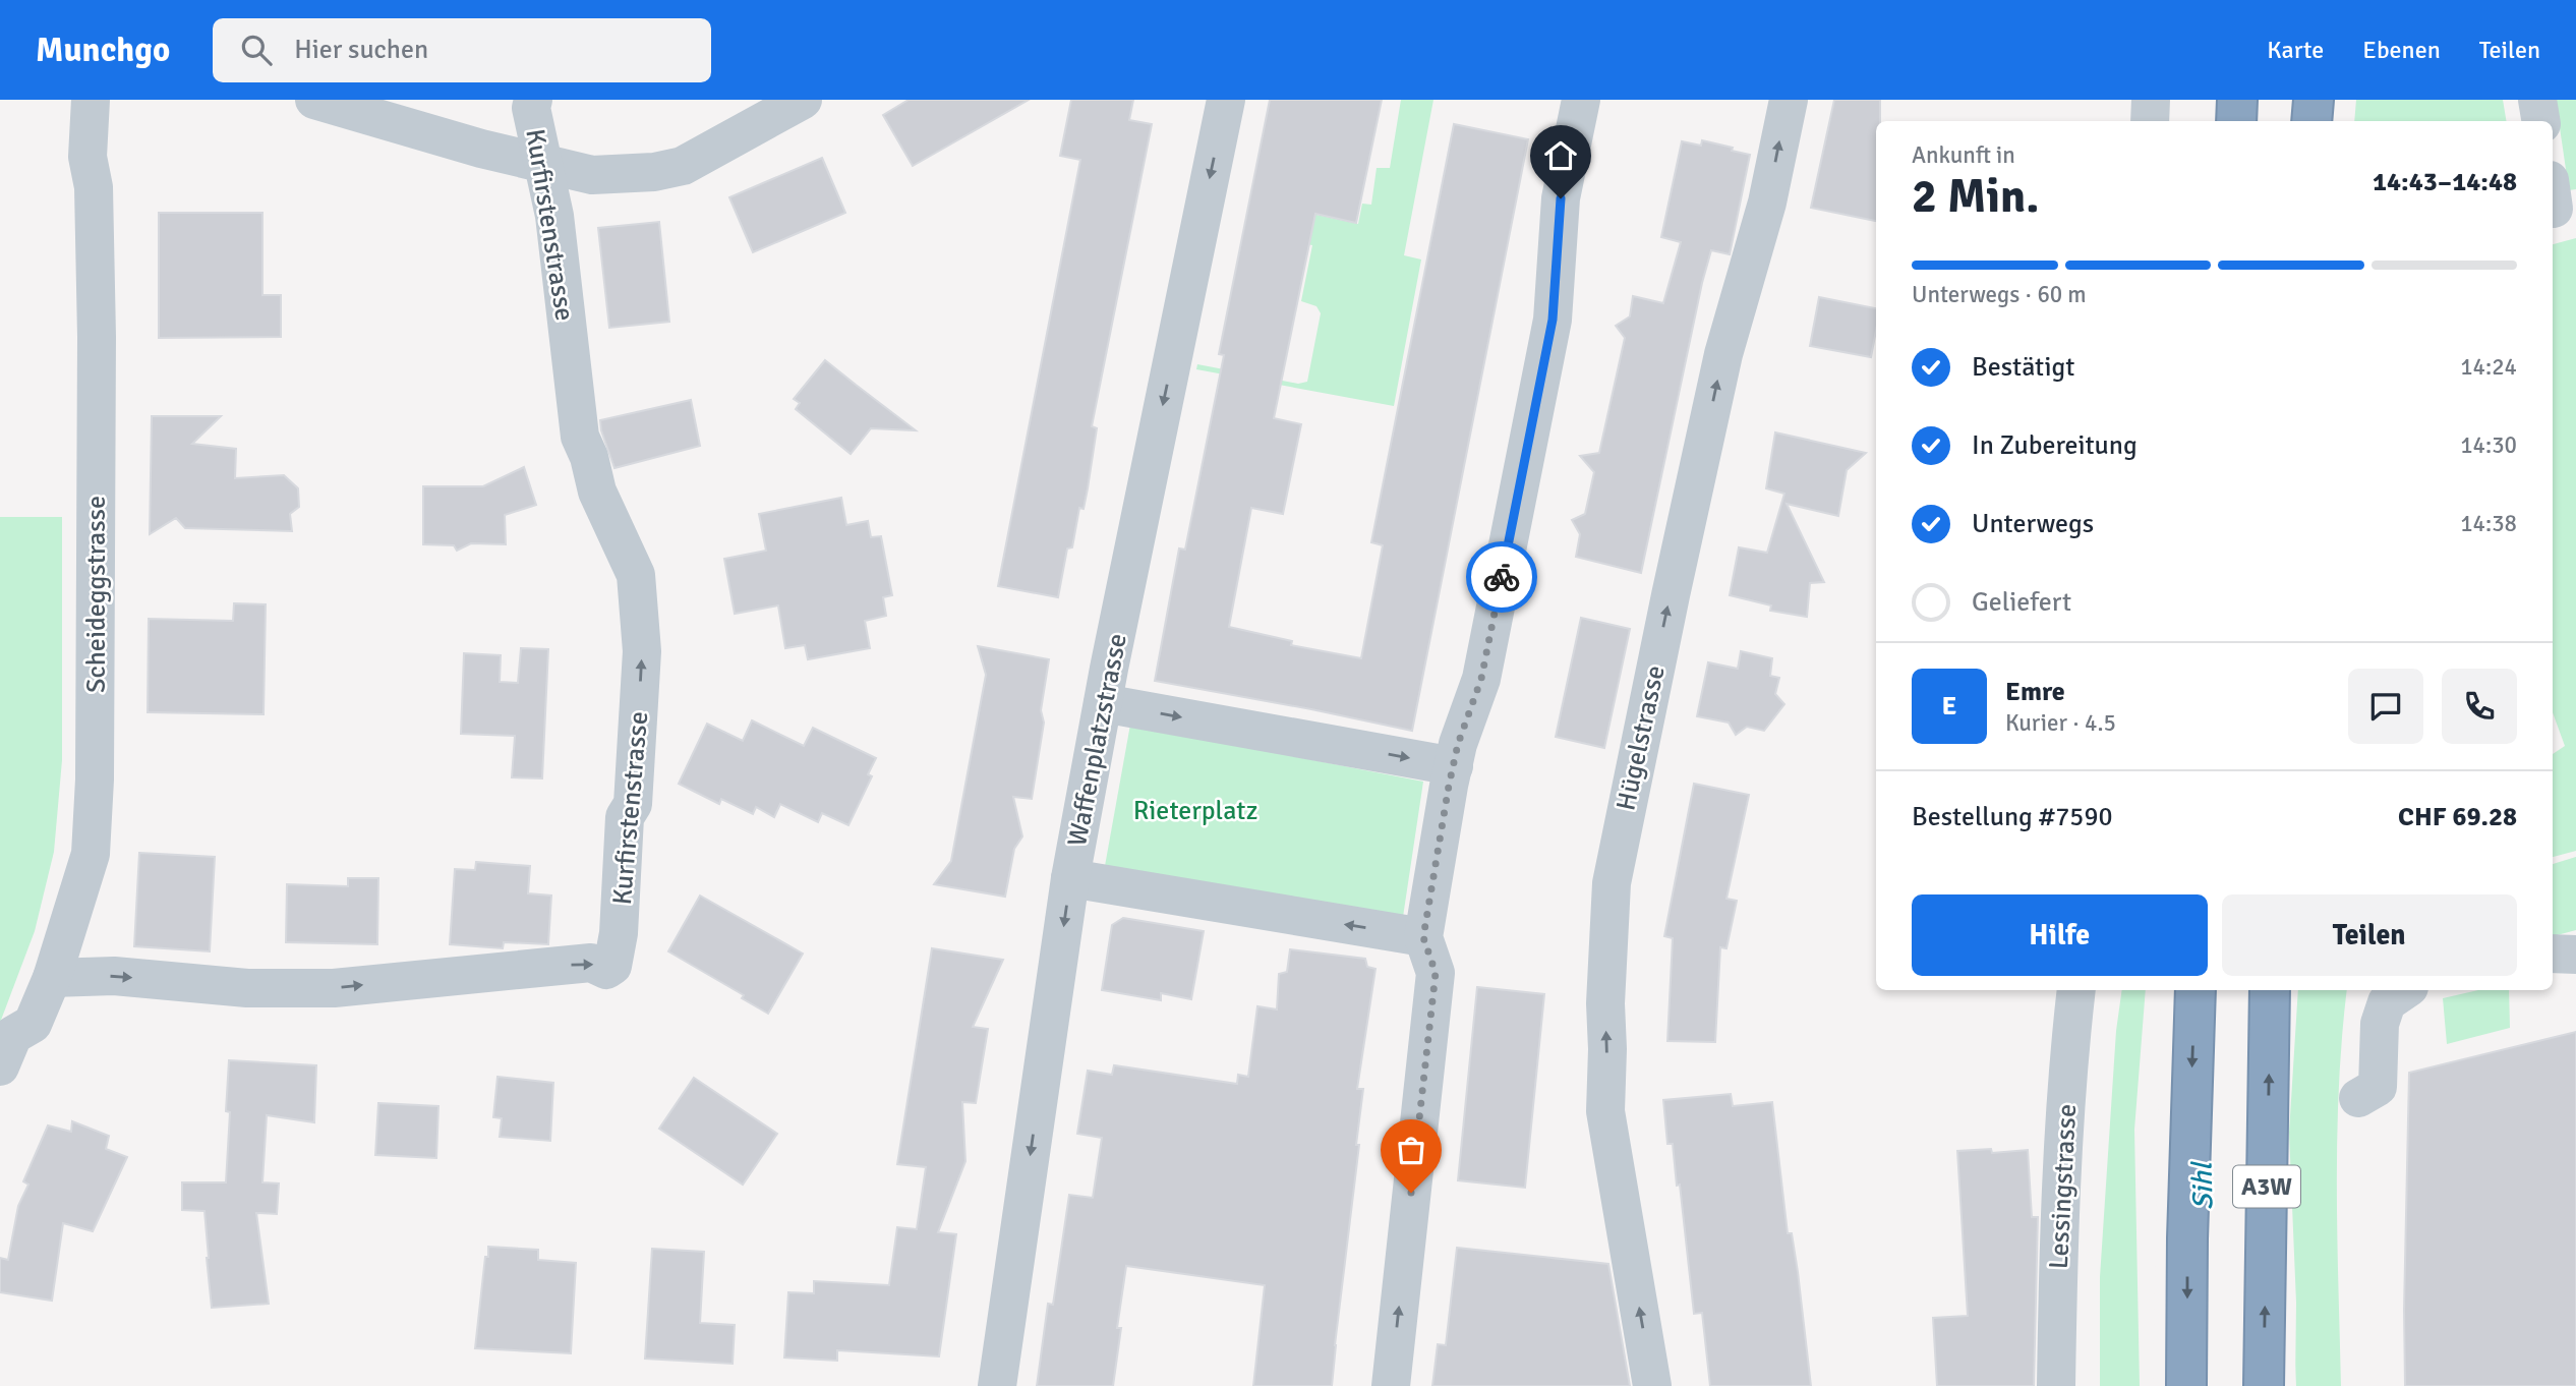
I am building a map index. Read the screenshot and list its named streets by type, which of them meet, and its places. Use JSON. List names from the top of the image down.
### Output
{
  "streets": {
    "highway": ["A3W"],
    "street": [
      "Kurfirstenstrasse",
      "Scheideggstrasse",
      "Hügelstrasse",
      "Waffenplatzstrasse",
      "Lessingstrasse"
    ]
  },
  "crossings": [
    ["Kurfirstenstrasse", "Scheideggstrasse"]
  ],
  "one_way": ["Waffenplatzstrasse"],
  "water": ["Sihl"],
  "parks": ["Rieterplatz"],
  "page": {
    "header": "Munchgo",
    "search": "Hier suchen",
    "nav": ["Karte", "Ebenen", "Teilen"],
    "heading": ["2 Min.", "Ankunft in", "14:43–14:48"],
    "panel": [
      "Emre",
      "Kurier · 4.5",
      "Bestellung #7590",
      "CHF 69.28"
    ],
    "bar": "Unterwegs · 60 m",
    "list": [
      ["Bestätigt", "14:24"],
      ["In Zubereitung", "14:30"],
      ["Unterwegs", "14:38"],
      "Geliefert"
    ],
    "round": "E",
    "buttons": ["Hilfe", "Teilen"]
  }
}
